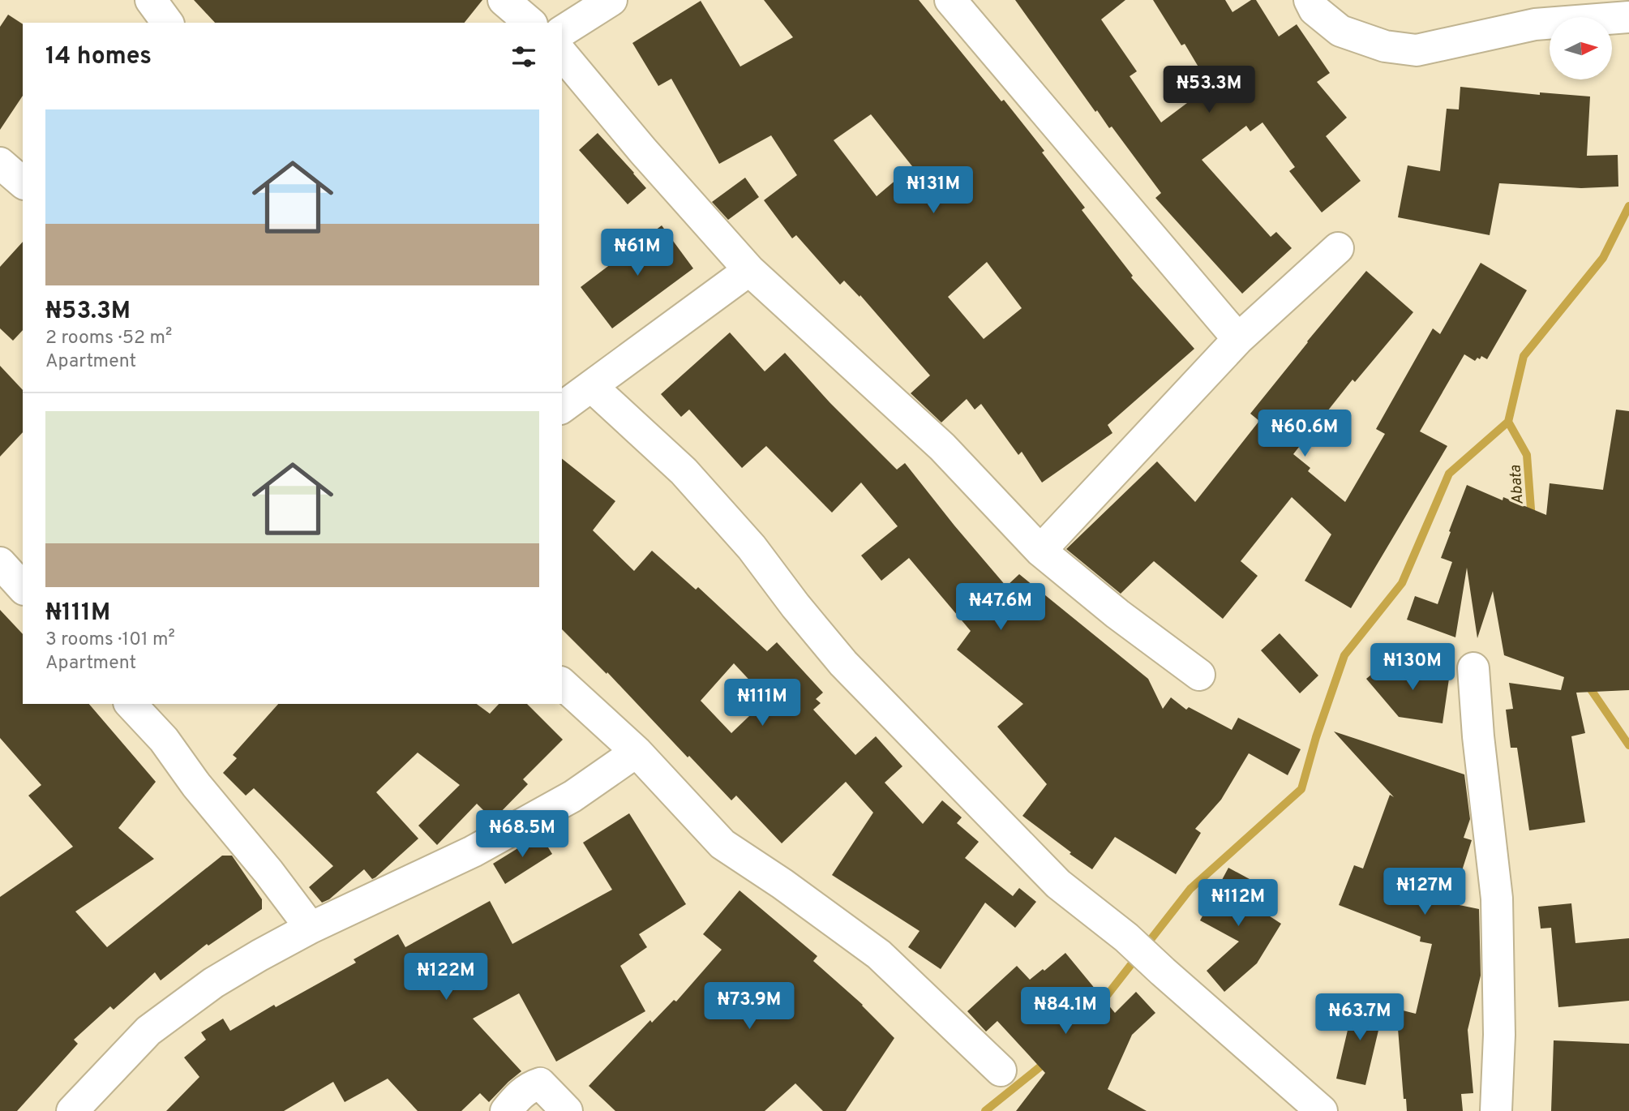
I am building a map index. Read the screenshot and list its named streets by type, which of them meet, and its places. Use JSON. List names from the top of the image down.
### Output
{
  "water": ["Abata"],
  "north": "right",
  "page": {
    "heading": "14 homes",
    "price": [
      "₦53.3M",
      "₦131M",
      "₦61M",
      "₦60.6M",
      "₦47.6M",
      "₦130M",
      "₦111M",
      "₦68.5M",
      "₦127M",
      "₦112M",
      "₦122M",
      "₦73.9M",
      "₦84.1M",
      "₦63.7M"
    ],
    "list": [
      {
        "name": "₦53.3M",
        "note": "2 rooms · 52 m² · Apartment"
      },
      {
        "name": "₦111M",
        "note": "3 rooms · 101 m² · Apartment"
      }
    ]
  }
}
